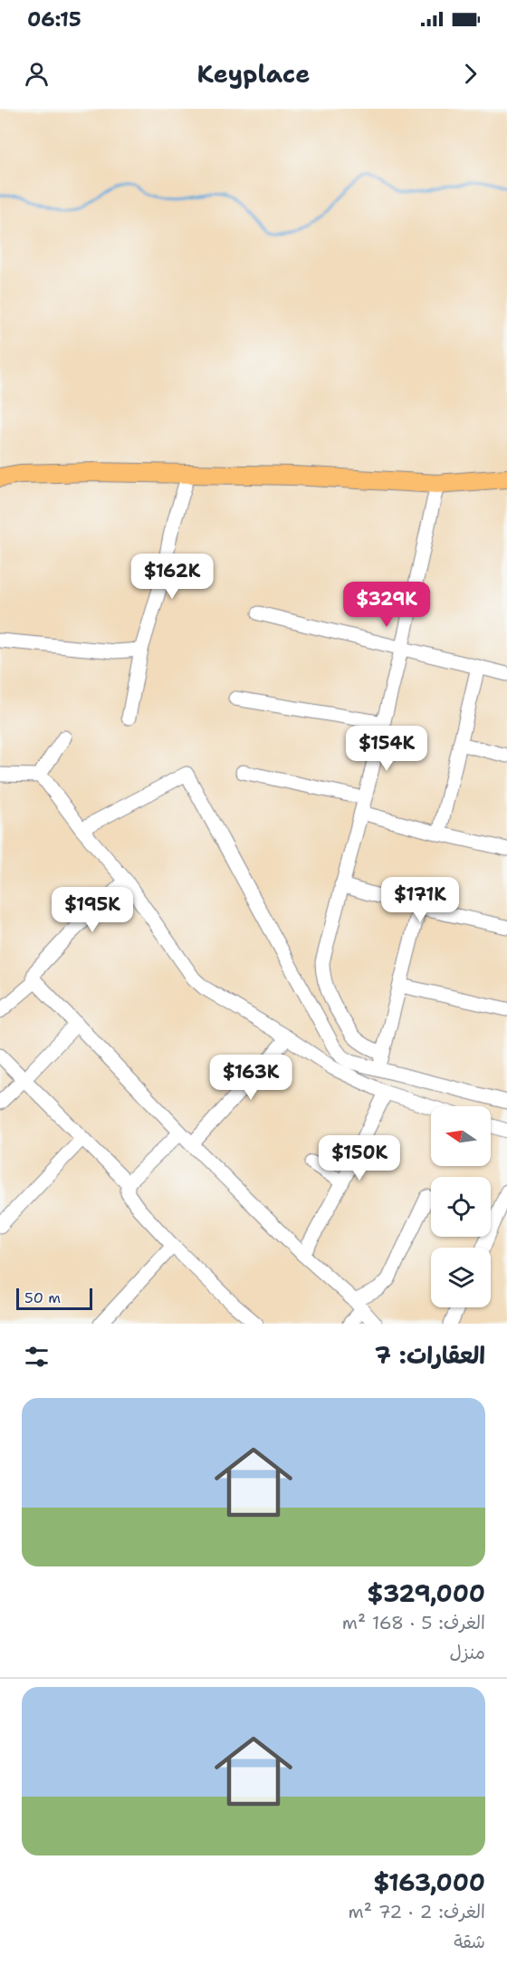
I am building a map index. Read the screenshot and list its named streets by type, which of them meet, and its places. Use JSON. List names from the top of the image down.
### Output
{
  "scale_bar": "50 m",
  "north": "left",
  "page": {
    "status": "06:15",
    "header": "Keyplace",
    "price": [
      "$162K",
      "$329K",
      "$154K",
      "$171K",
      "$195K",
      "$163K",
      "$150K"
    ],
    "scale": "50 m",
    "heading": "العقارات: 7",
    "list": [
      {
        "name": "$329,000",
        "note": "الغرف: 5 · 168 m² · منزل"
      },
      {
        "name": "$163,000",
        "note": "الغرف: 2 · 72 m² · شقة"
      }
    ]
  }
}
